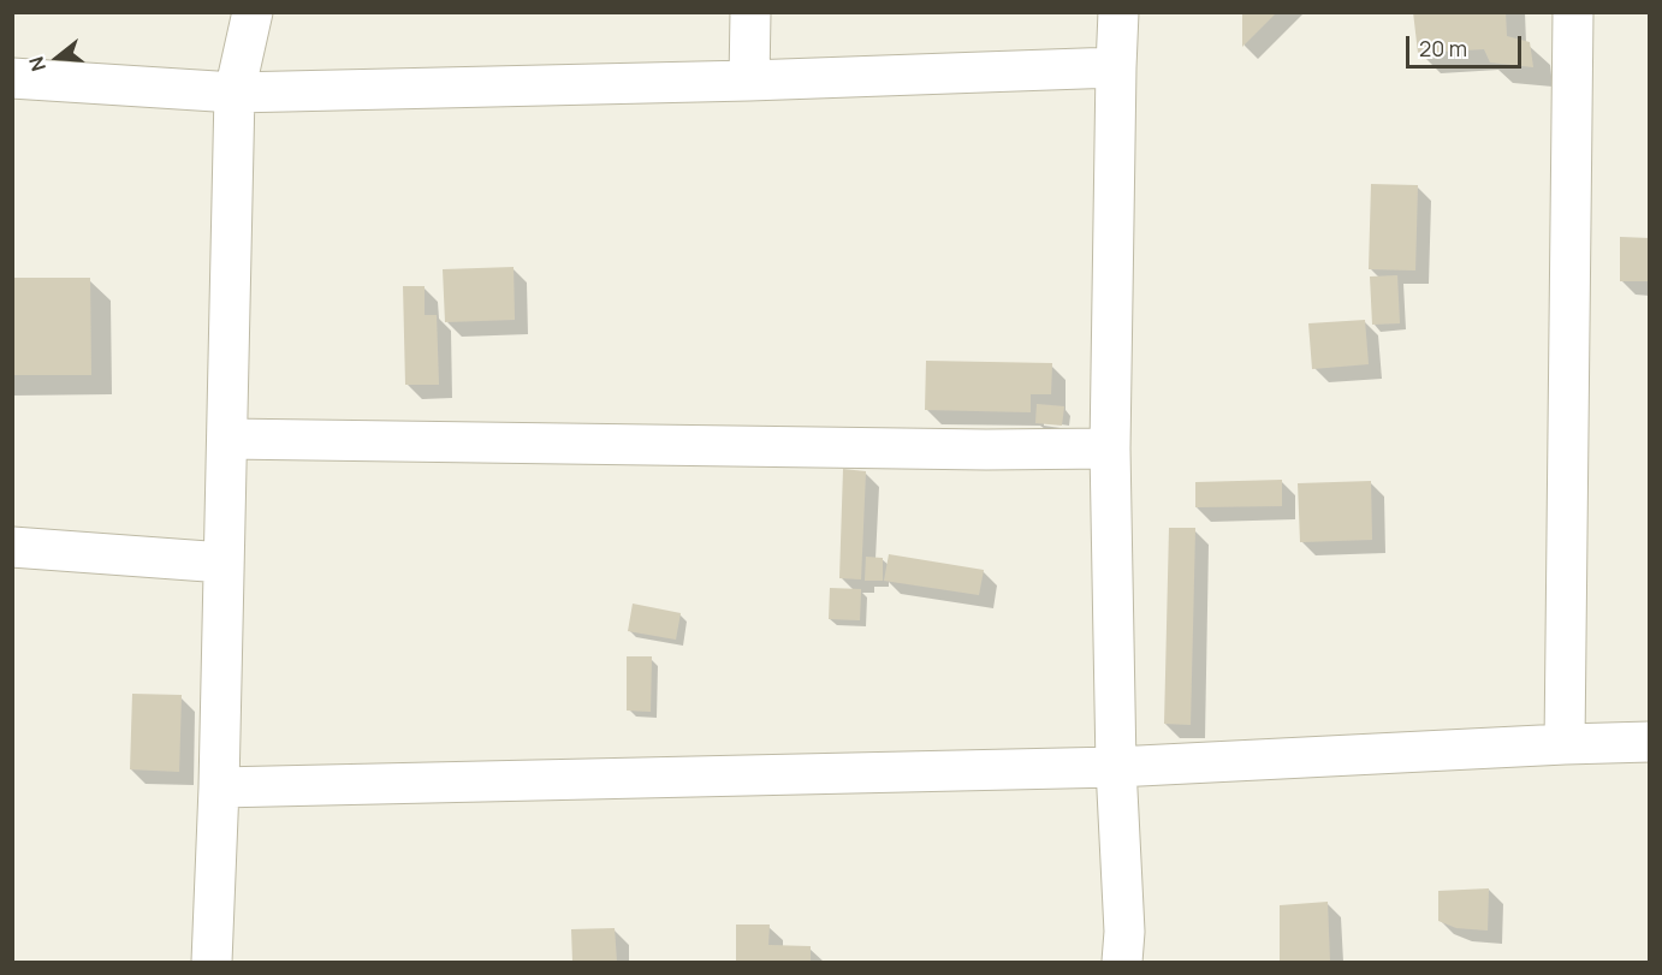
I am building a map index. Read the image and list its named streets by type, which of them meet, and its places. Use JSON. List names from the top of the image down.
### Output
{
  "scale_bar": "20 m",
  "north": "left"
}
